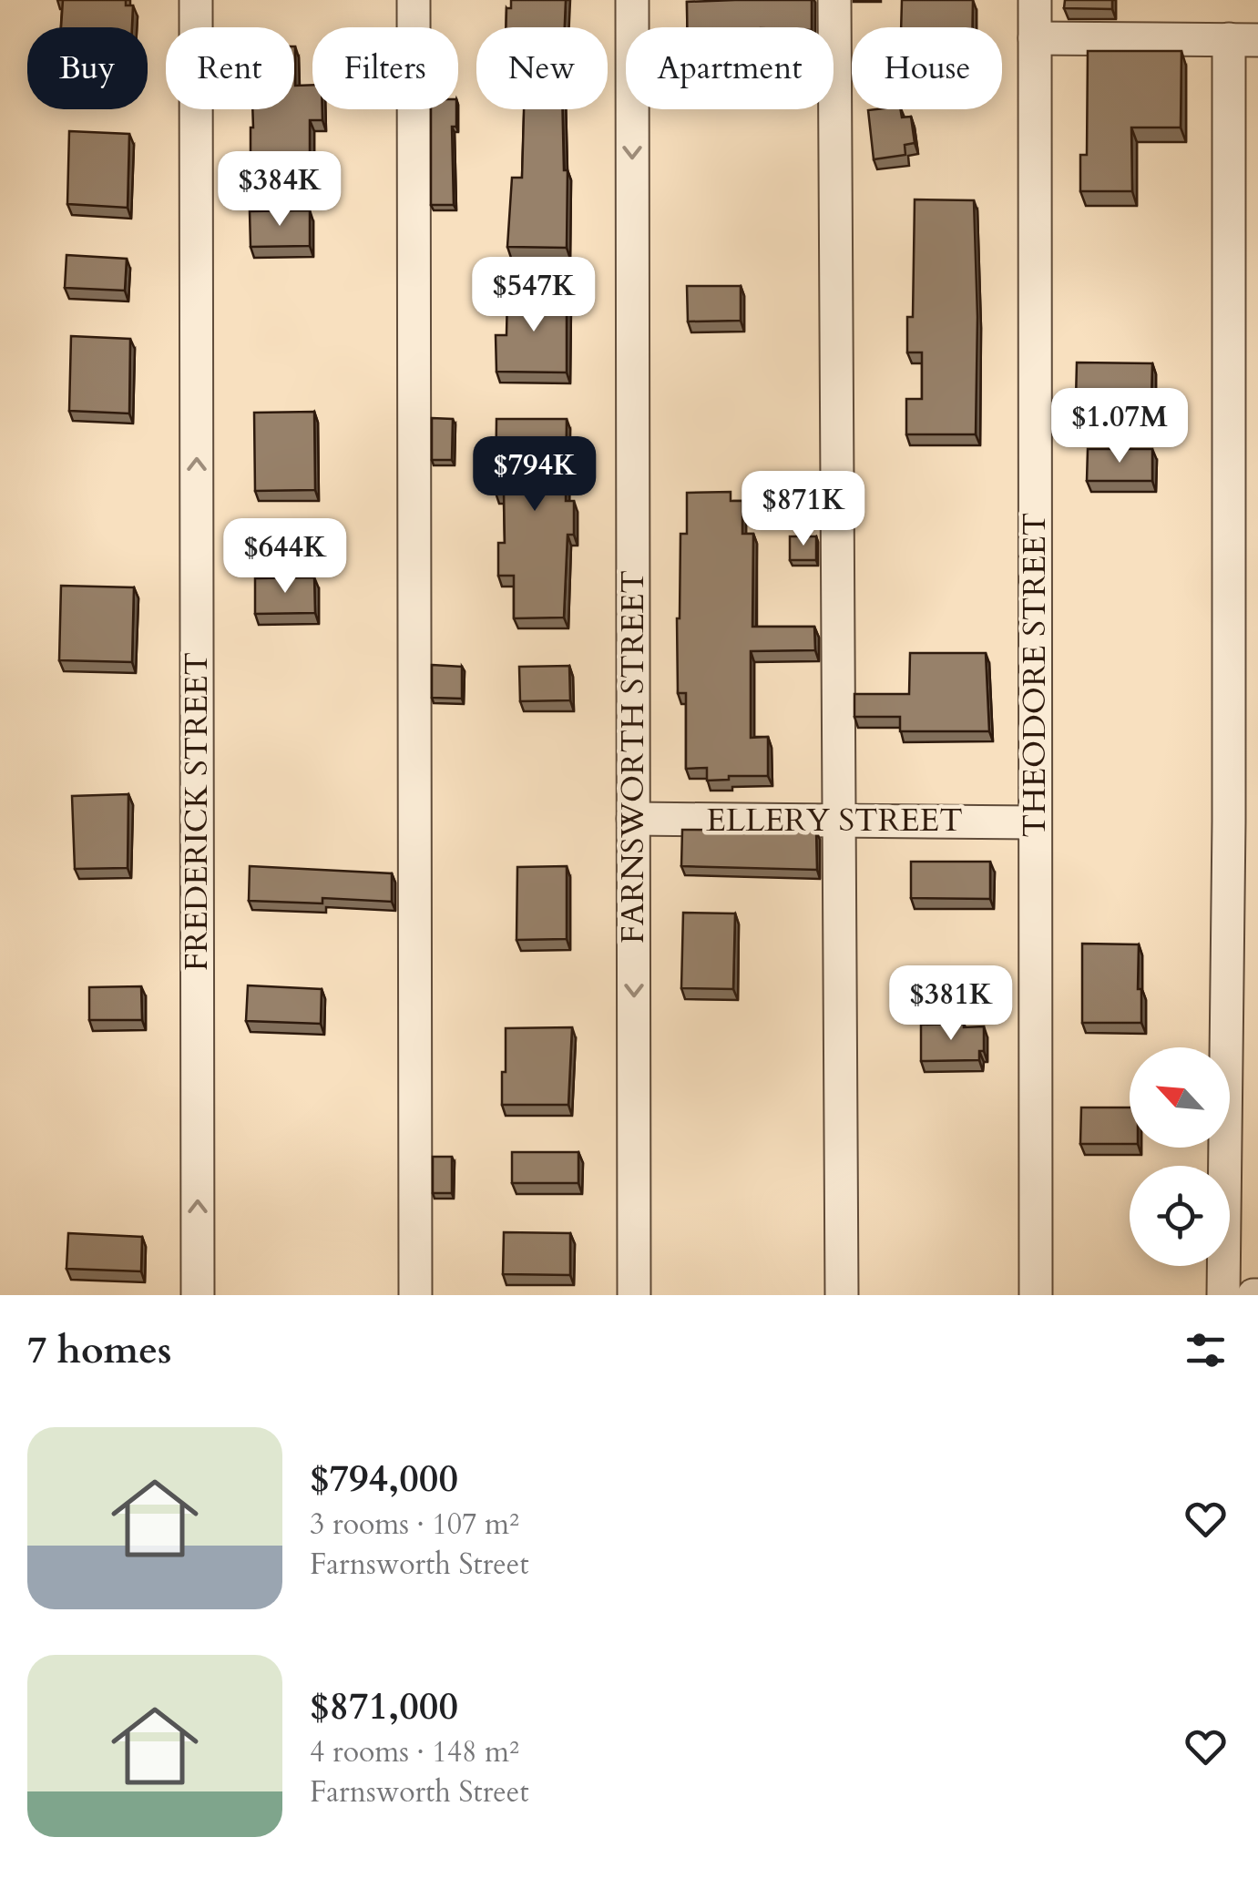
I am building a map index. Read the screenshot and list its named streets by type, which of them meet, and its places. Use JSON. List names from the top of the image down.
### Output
{
  "streets": {
    "street": [
      "THEODORE STREET",
      "FARNSWORTH STREET",
      "FREDERICK STREET",
      "ELLERY STREET"
    ]
  },
  "crossings": [
    ["THEODORE STREET", "ELLERY STREET"],
    ["FARNSWORTH STREET", "ELLERY STREET"]
  ],
  "north": "top left",
  "page": {
    "chip": [
      "Buy",
      "Rent",
      "Filters",
      "New",
      "Apartment",
      "House"
    ],
    "price": [
      "$384K",
      "$547K",
      "$1.07M",
      "$794K",
      "$871K",
      "$644K",
      "$381K"
    ],
    "heading": "7 homes",
    "list": [
      {
        "name": "$794,000",
        "note": "3 rooms · 107 m² · Farnsworth Street"
      },
      {
        "name": "$871,000",
        "note": "4 rooms · 148 m² · Farnsworth Street"
      }
    ]
  }
}
